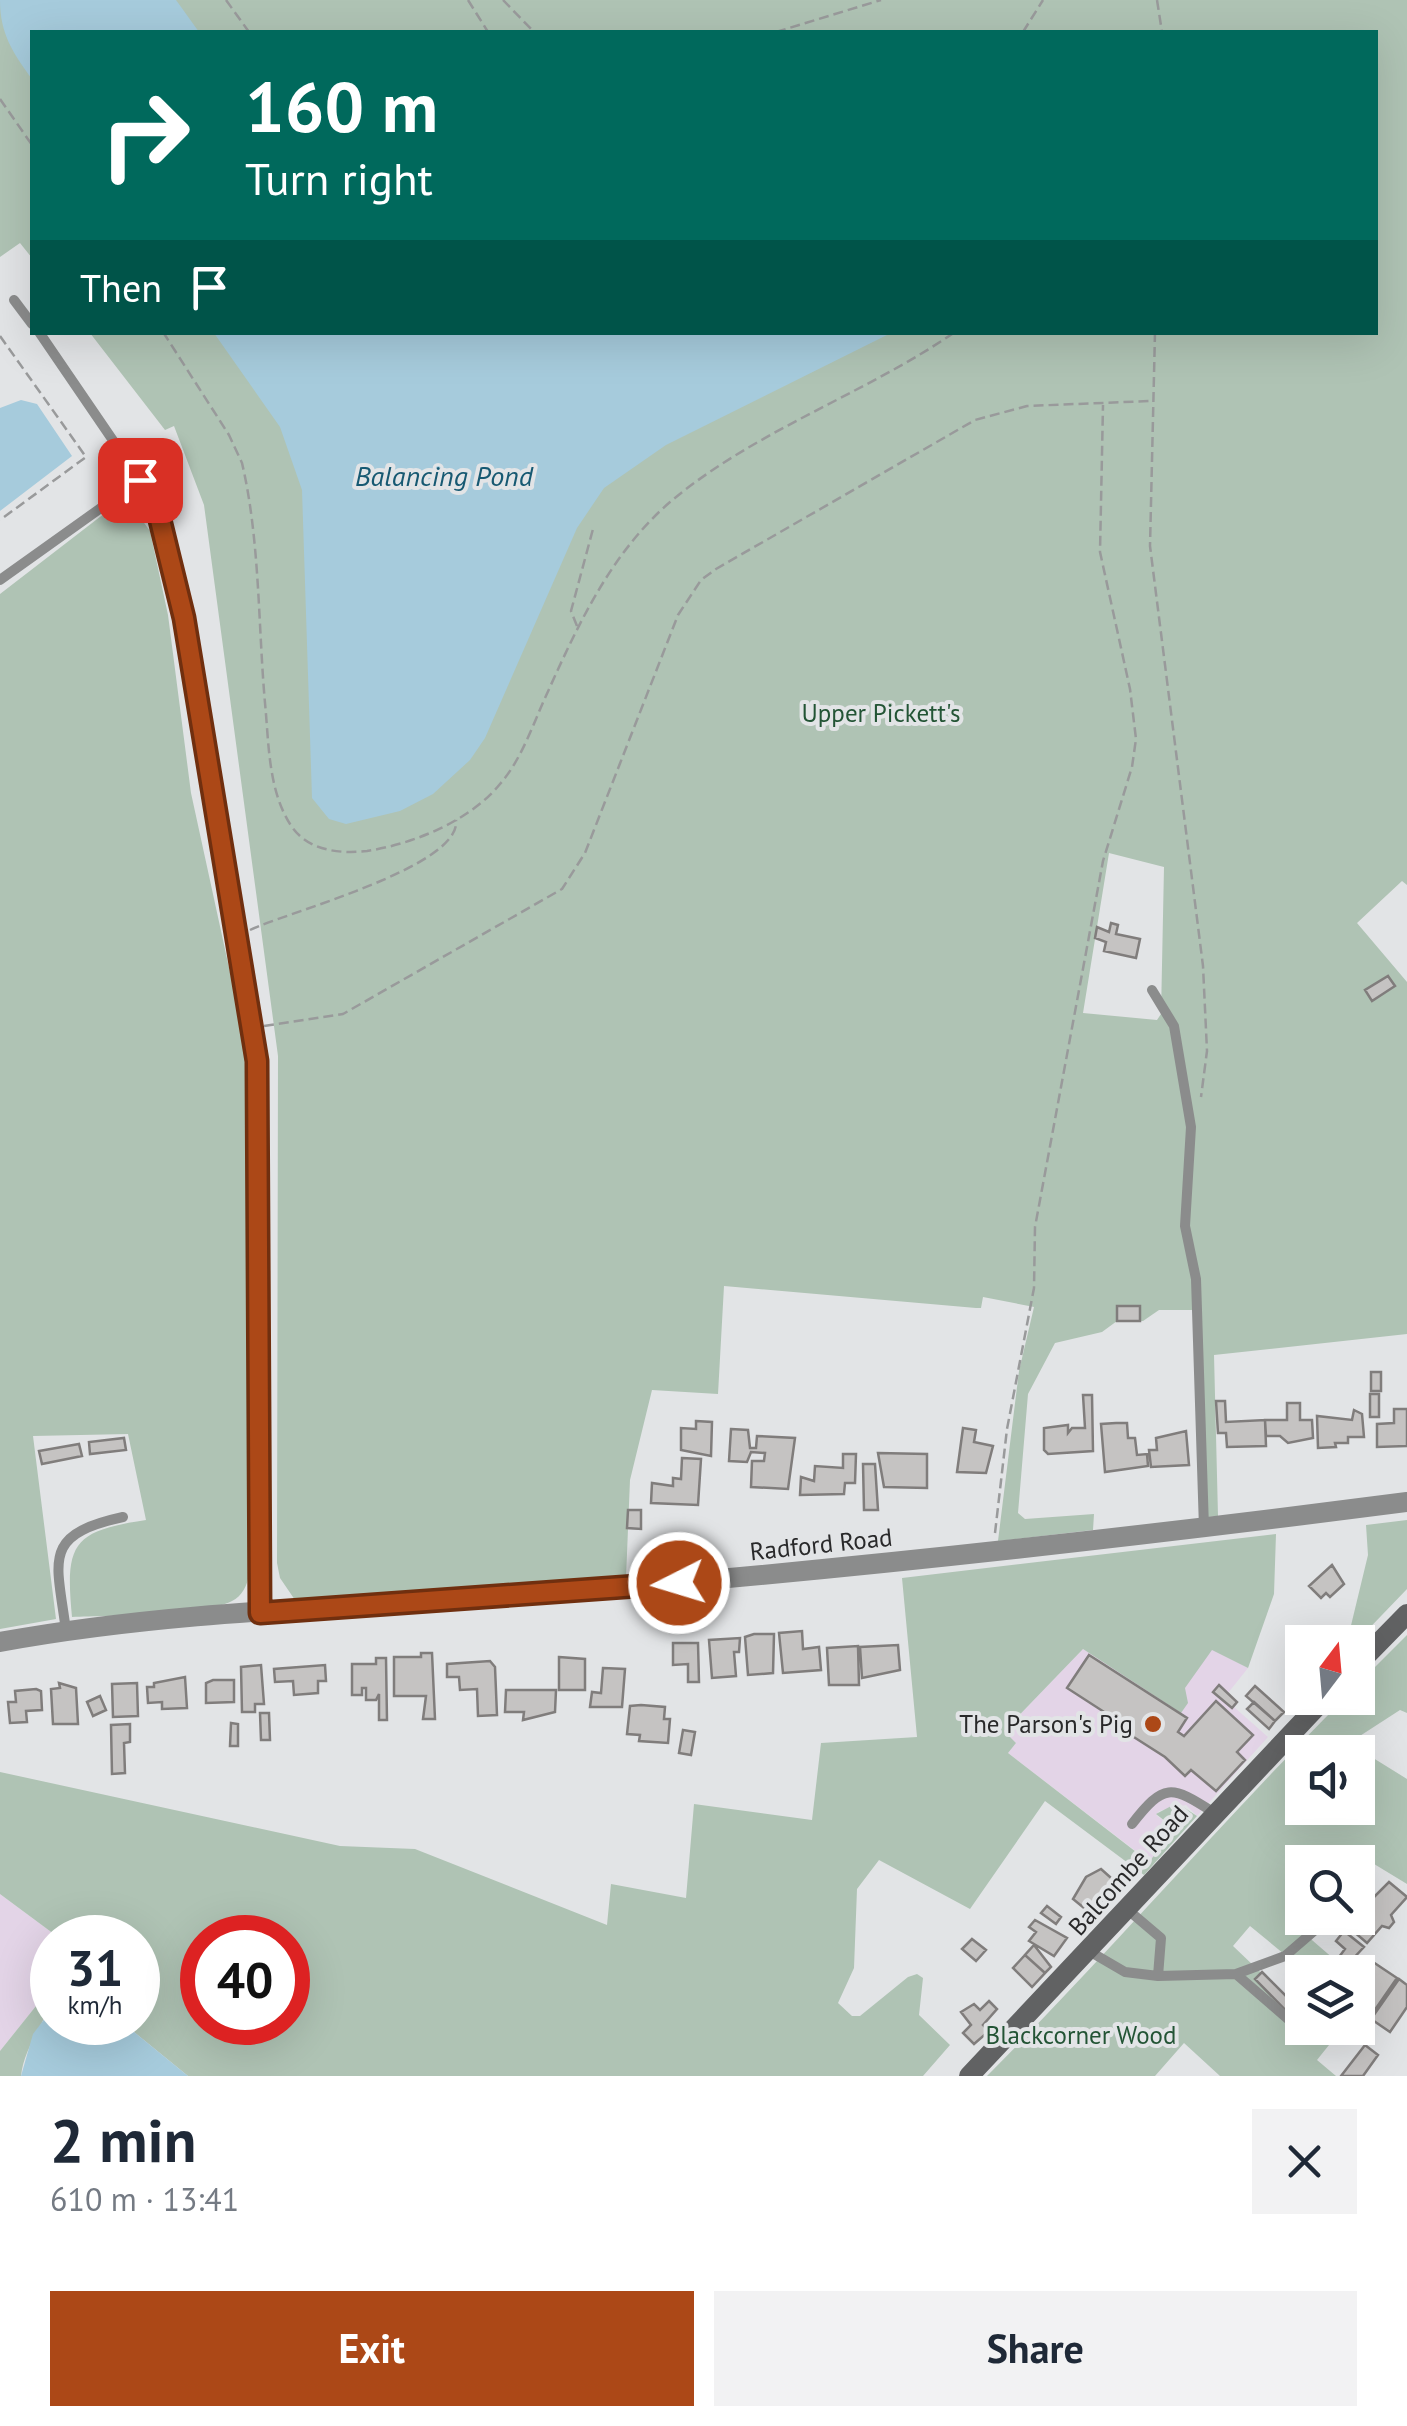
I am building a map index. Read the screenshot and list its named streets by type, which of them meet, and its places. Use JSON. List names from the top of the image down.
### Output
{
  "streets": {
    "main road": ["Balcombe Road"],
    "street": ["Radford Road"]
  },
  "water": ["Balancing Pond"],
  "parks": ["Upper Pickett's", "Blackcorner Wood"],
  "places": ["The Parson's Pig"],
  "north": "top",
  "page": {
    "turn": ["160 m", "Turn right"],
    "then": "Then",
    "speed": "31 km/h",
    "limit": "40",
    "heading": ["2 min", "610 m · 13:41"],
    "buttons": ["Exit", "Share"]
  }
}
